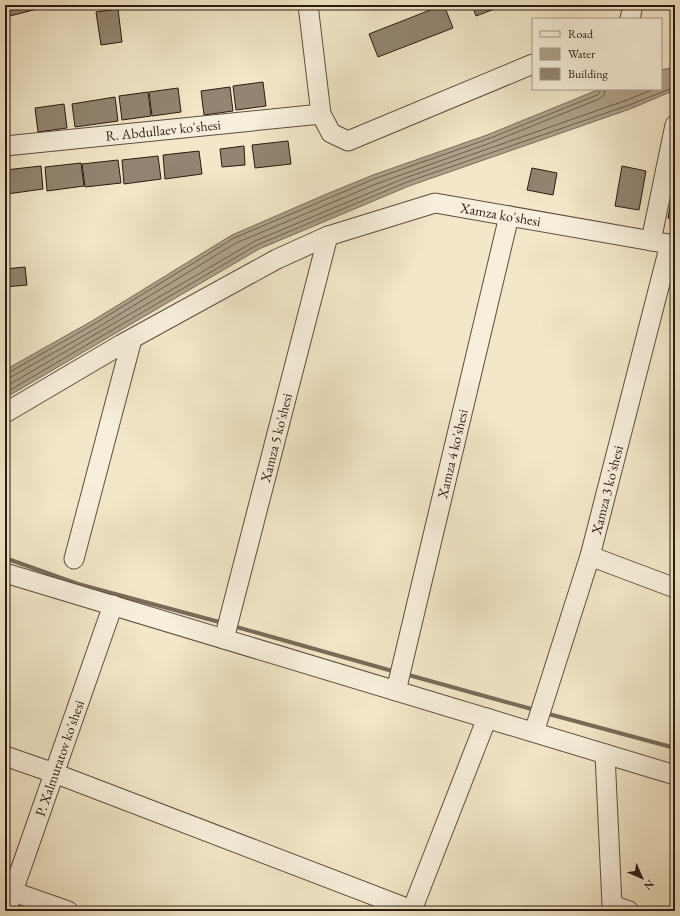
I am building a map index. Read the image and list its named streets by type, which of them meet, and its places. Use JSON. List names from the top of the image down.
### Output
{
  "streets": {
    "street": [
      "R. Abdullaev ko'shesi",
      "Xamza ko'shesi",
      "Xamza 5 ko'shesi",
      "Xamza 4 ko'shesi",
      "Xamza 3 ko'shesi",
      "P. Xalmuratov ko'shesi"
    ]
  },
  "crossings": [
    ["Xamza ko'shesi", "Xamza 5 ko'shesi"],
    ["Xamza ko'shesi", "Xamza 4 ko'shesi"],
    ["Xamza ko'shesi", "Xamza 3 ko'shesi"]
  ],
  "legend": ["Road", "Water", "Building"],
  "north": "bottom right"
}
